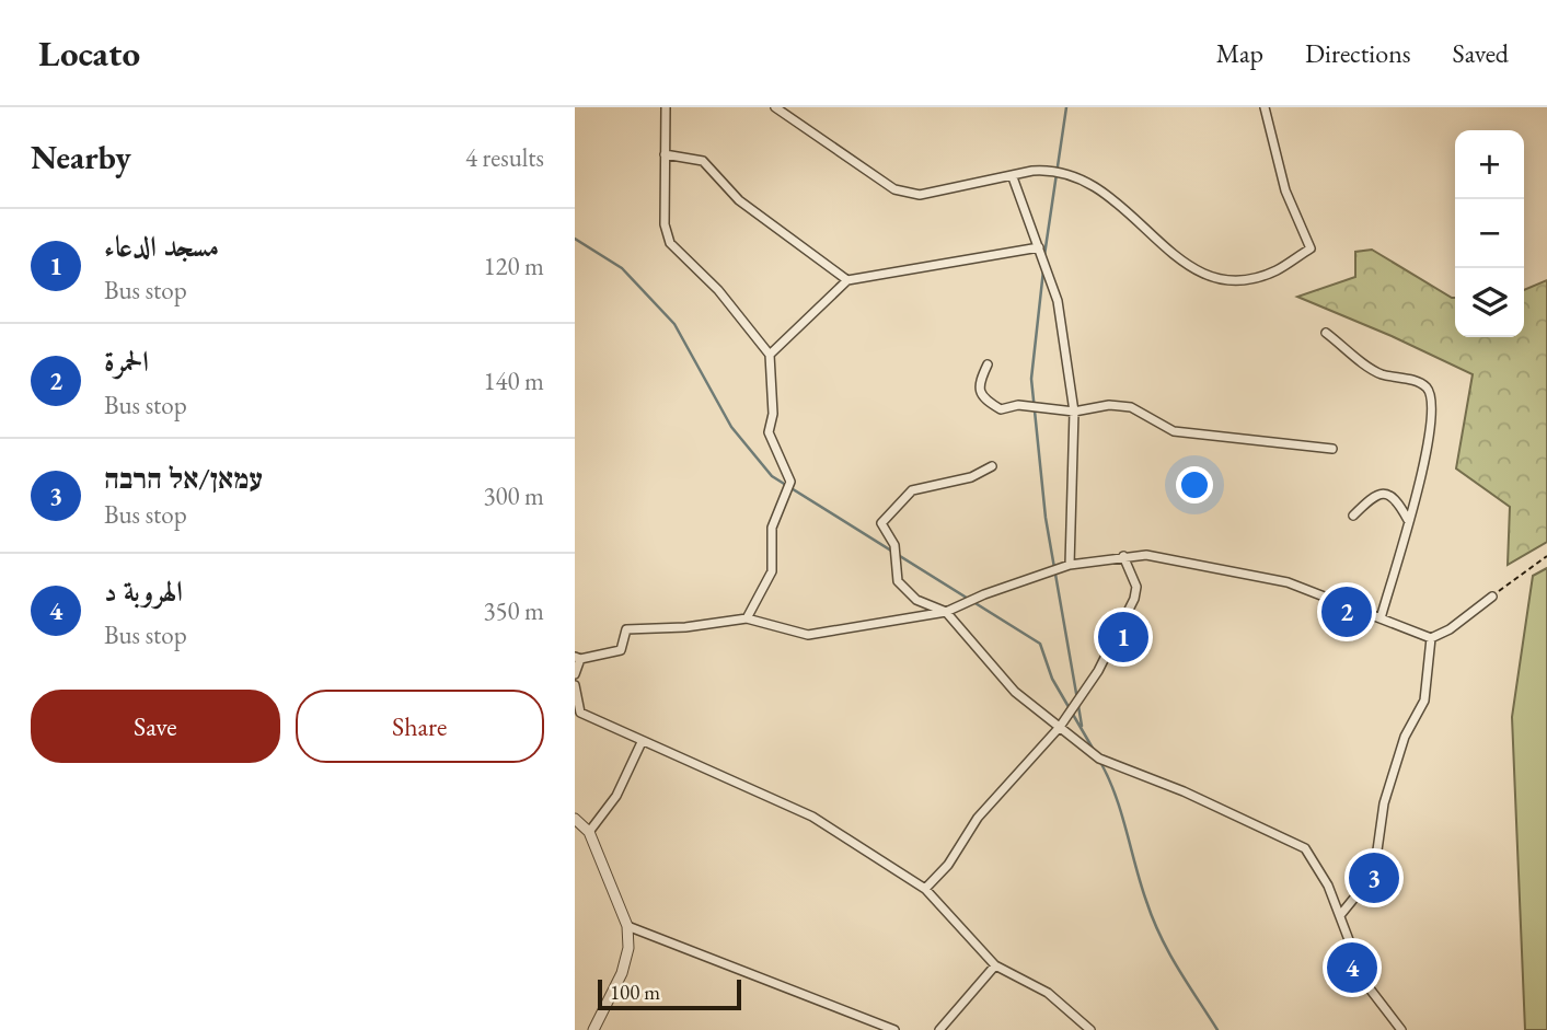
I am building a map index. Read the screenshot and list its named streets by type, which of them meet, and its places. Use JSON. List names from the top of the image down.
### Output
{
  "scale_bar": "100 m",
  "page": {
    "header": "Locato",
    "nav": ["Map", "Directions", "Saved"],
    "heading": ["Nearby", "4 results"],
    "map_buttons": ["+", "−"],
    "list": [
      {
        "mark": "1",
        "name": "مسجد الدعاء",
        "note": "Bus stop",
        "value": "120 m"
      },
      {
        "mark": "2",
        "name": "الحمرة",
        "note": "Bus stop",
        "value": "140 m"
      },
      {
        "mark": "3",
        "name": "עמאן/אל הרבה",
        "note": "Bus stop",
        "value": "300 m"
      },
      {
        "mark": "4",
        "name": "الهروبة د",
        "note": "Bus stop",
        "value": "350 m"
      }
    ],
    "pins": [
      "2",
      "1",
      "3",
      "4"
    ],
    "buttons": ["Save", "Share"],
    "scale": "100 m"
  }
}
